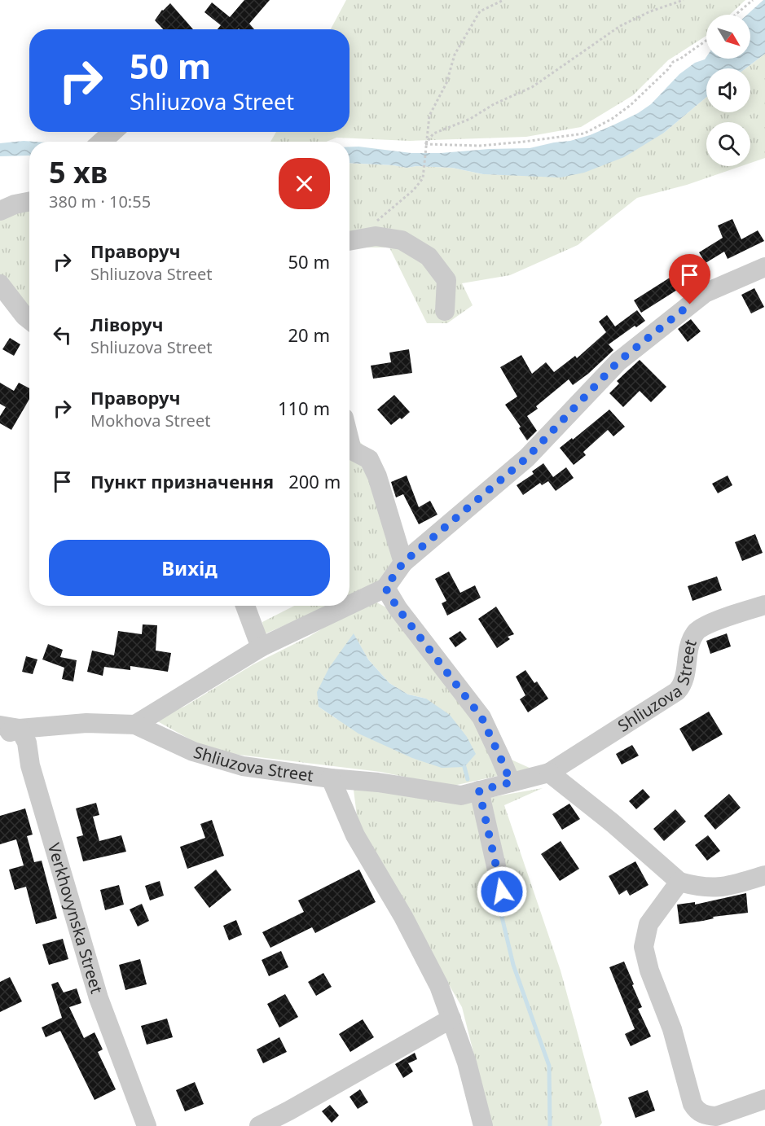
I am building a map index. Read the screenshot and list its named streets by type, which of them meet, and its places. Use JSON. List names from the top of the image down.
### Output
{
  "streets": {
    "street": ["Shliuzova Street", "Verkhovynska Street"]
  },
  "crossings": [
    ["Shliuzova Street", "Verkhovynska Street"]
  ],
  "north": "bottom right",
  "page": {
    "turn": ["50 m", "Shliuzova Street"],
    "heading": ["5 хв", "380 m · 10:55"],
    "list": [
      {
        "name": "Праворуч",
        "note": "Shliuzova Street",
        "value": "50 m"
      },
      {
        "name": "Ліворуч",
        "note": "Shliuzova Street",
        "value": "20 m"
      },
      {
        "name": "Праворуч",
        "note": "Mokhova Street",
        "value": "110 m"
      },
      {
        "name": "Пункт призначення",
        "value": "200 m"
      }
    ],
    "buttons": "Вихід"
  }
}
